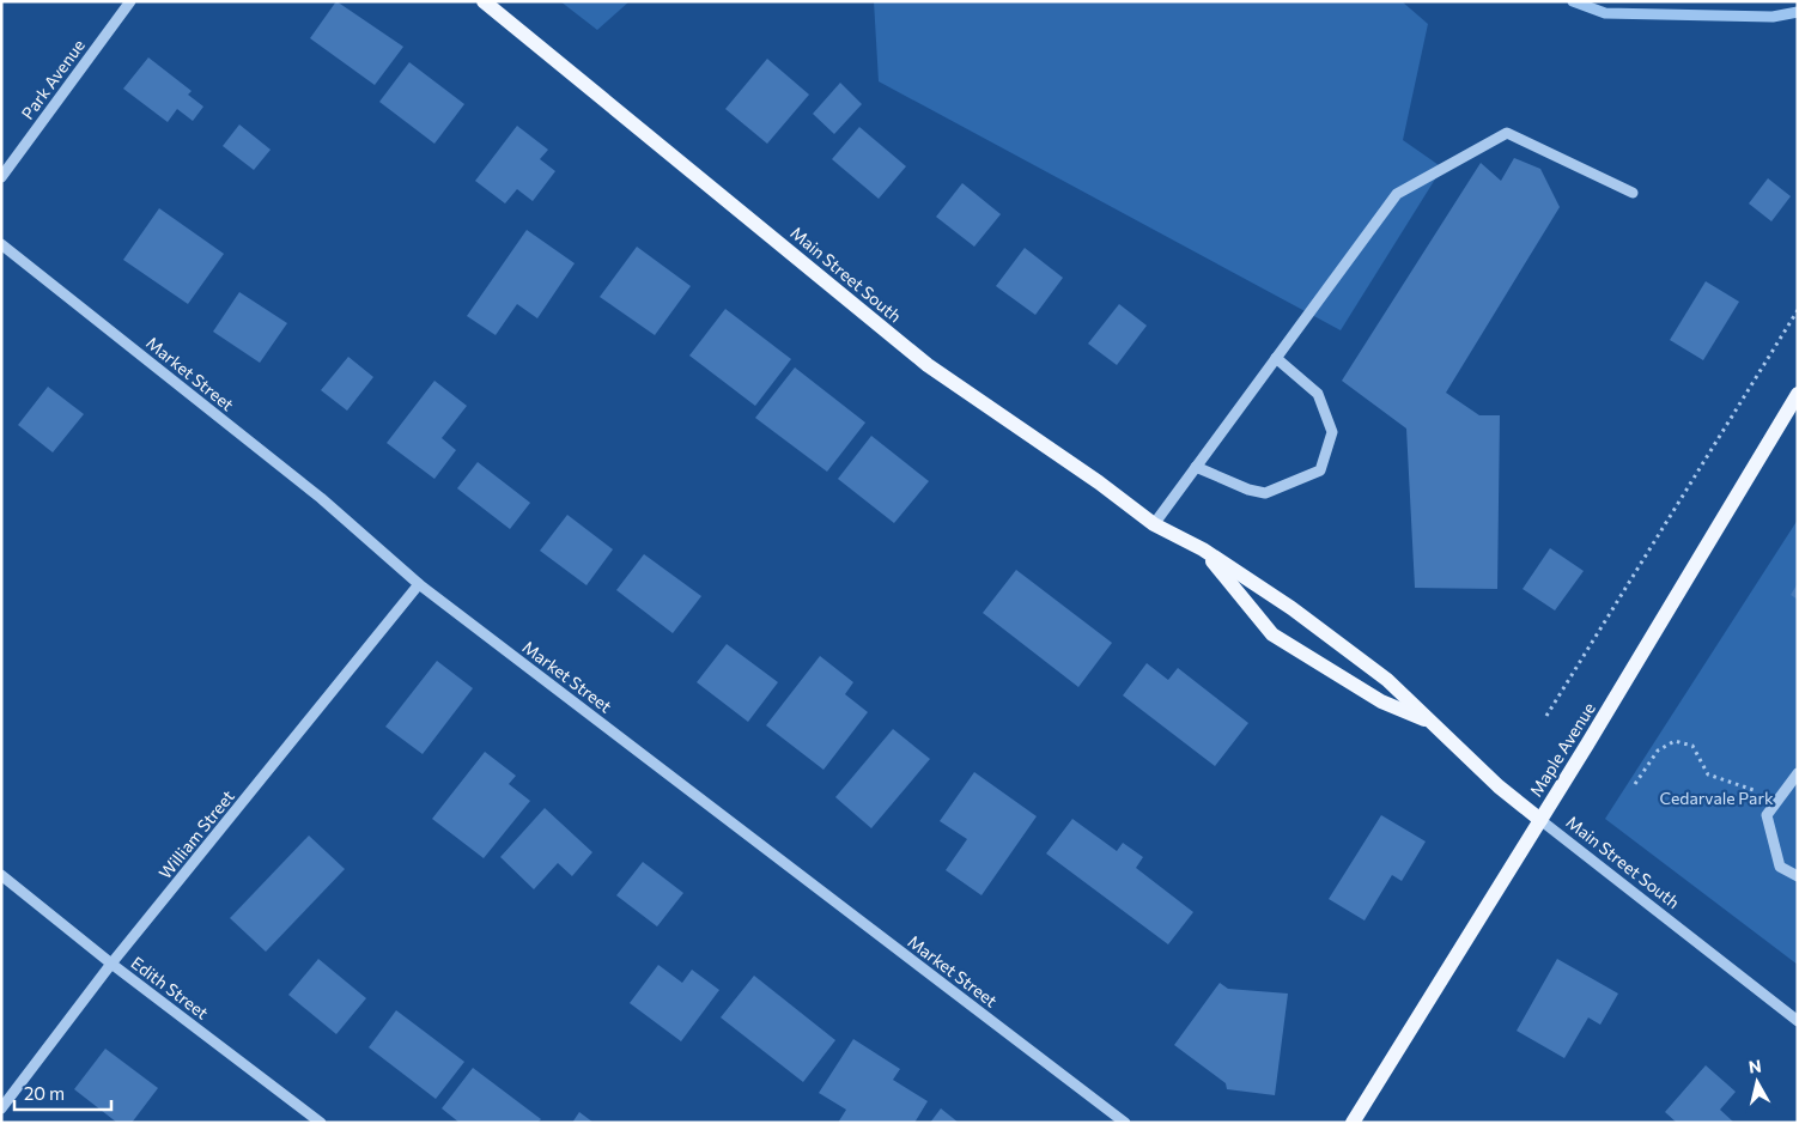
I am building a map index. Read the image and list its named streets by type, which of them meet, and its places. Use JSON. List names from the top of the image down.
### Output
{
  "streets": {
    "main road": ["Main Street South", "Maple Avenue"],
    "street": [
      "Park Avenue",
      "Market Street",
      "William Street",
      "Edith Street"
    ]
  },
  "crossings": [
    ["Main Street South", "Maple Avenue"],
    ["Market Street", "William Street"],
    ["William Street", "Edith Street"]
  ],
  "parks": ["Cedarvale Park"],
  "scale_bar": "20 m",
  "north": "top"
}
